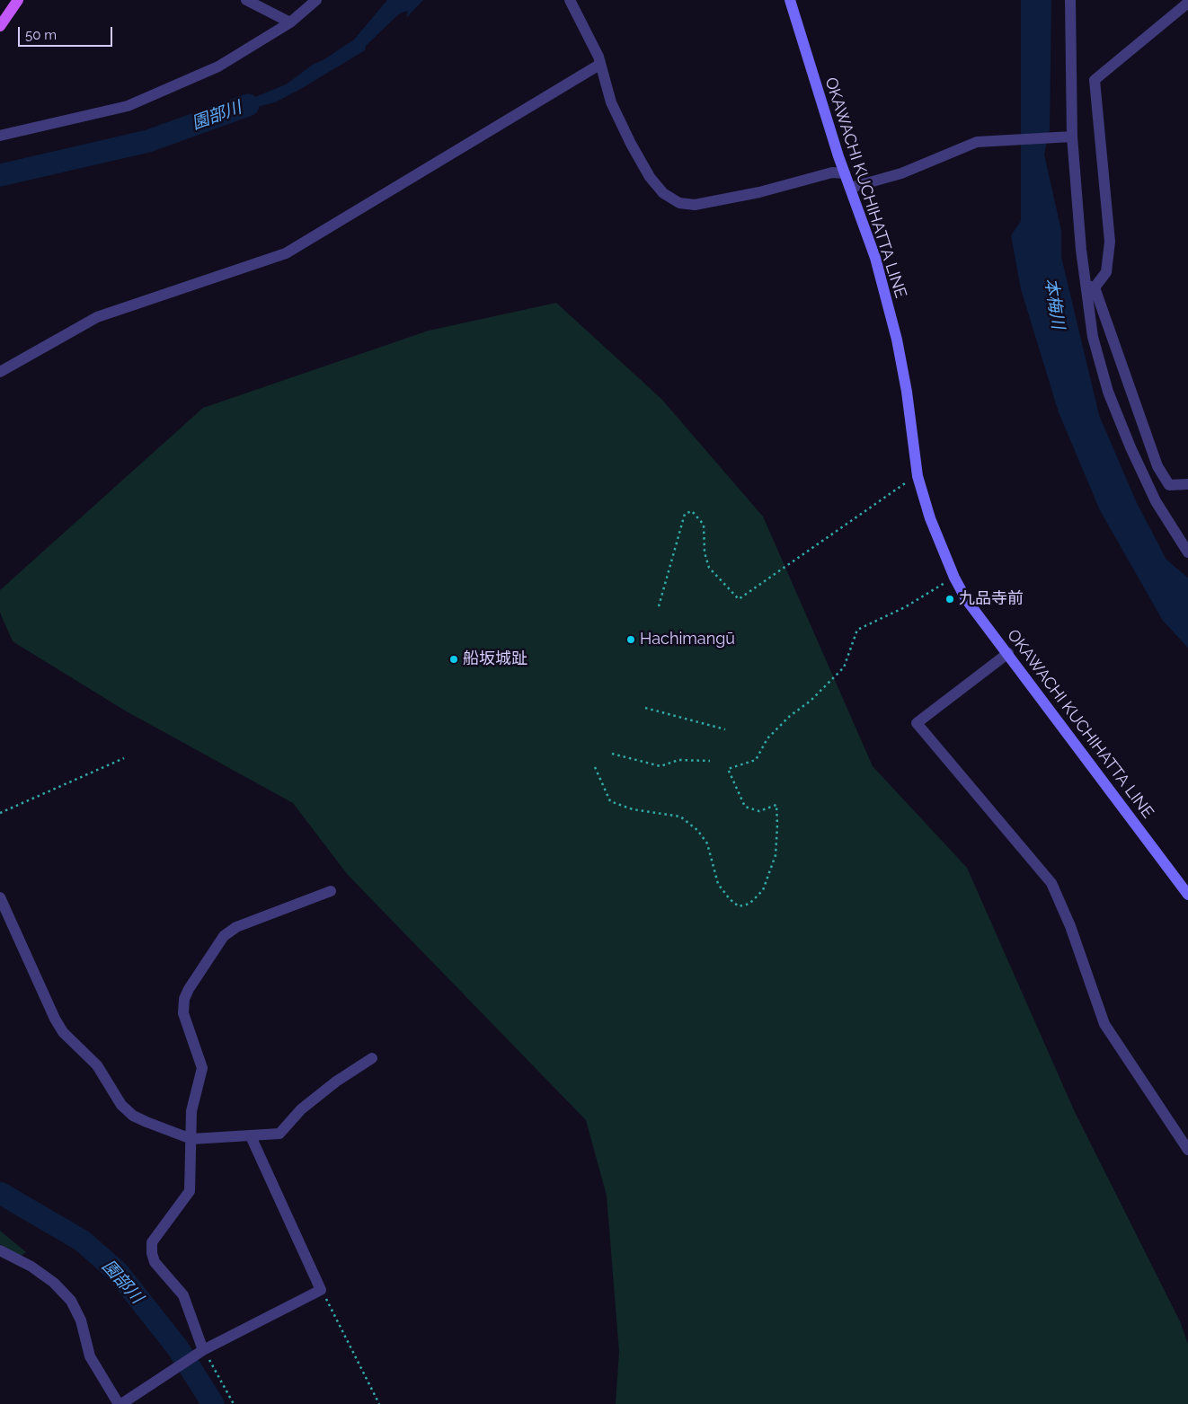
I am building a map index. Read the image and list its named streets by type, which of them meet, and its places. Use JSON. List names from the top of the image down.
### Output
{
  "streets": {
    "main road": ["OKAWACHI KUCHIHATTA LINE"]
  },
  "water": ["園部川", "本梅川"],
  "places": ["九品寺前", "Hachimangū", "船坂城趾"],
  "scale_bar": "50 m"
}
